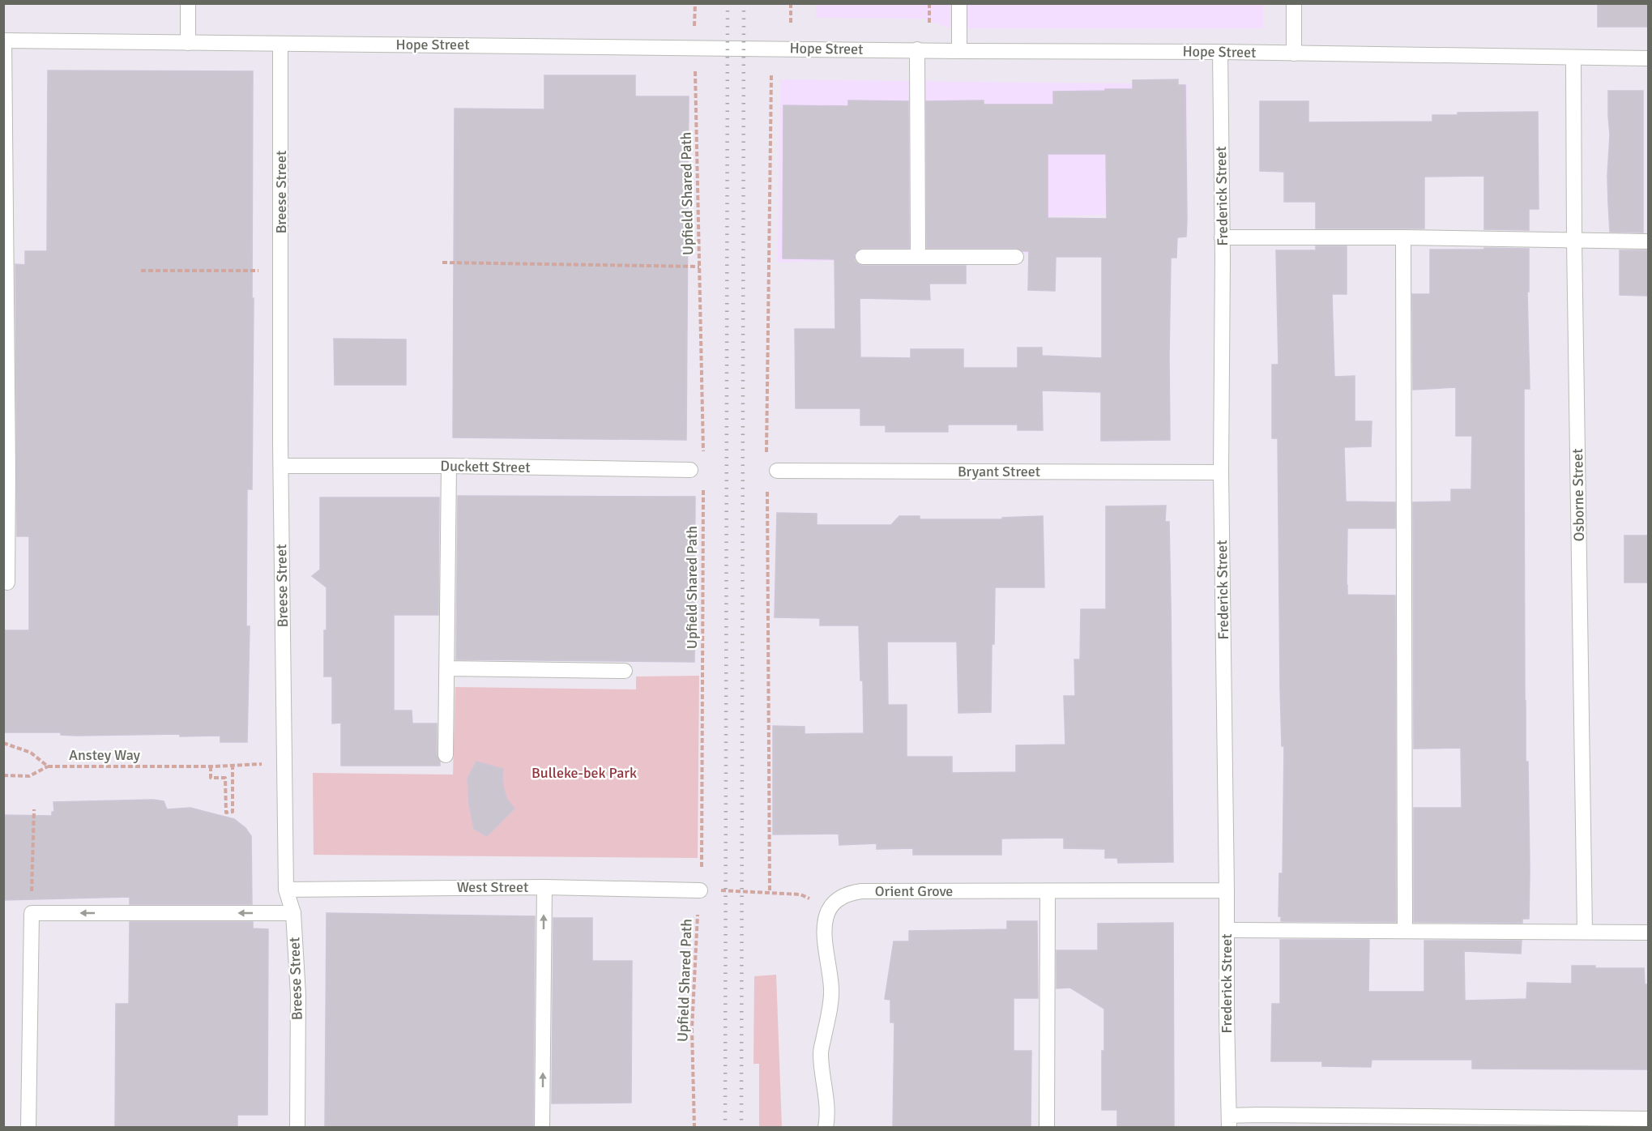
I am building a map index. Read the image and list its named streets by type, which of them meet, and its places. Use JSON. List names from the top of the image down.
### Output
{
  "streets": {
    "street": [
      "Hope Street",
      "Breese Street",
      "Frederick Street",
      "Duckett Street",
      "Bryant Street",
      "Osborne Street",
      "West Street",
      "Orient Grove"
    ],
    "path": ["Upfield Shared Path", "Anstey Way"]
  },
  "crossings": [
    ["Hope Street", "Breese Street"],
    ["Hope Street", "Upfield Shared Path"],
    ["Hope Street", "Frederick Street"],
    ["Hope Street", "Osborne Street"],
    ["Breese Street", "Duckett Street"],
    ["Breese Street", "West Street"],
    ["Upfield Shared Path", "West Street"],
    ["Frederick Street", "Bryant Street"],
    ["Frederick Street", "Orient Grove"]
  ],
  "parks": ["Bulleke-bek Park"]
}
